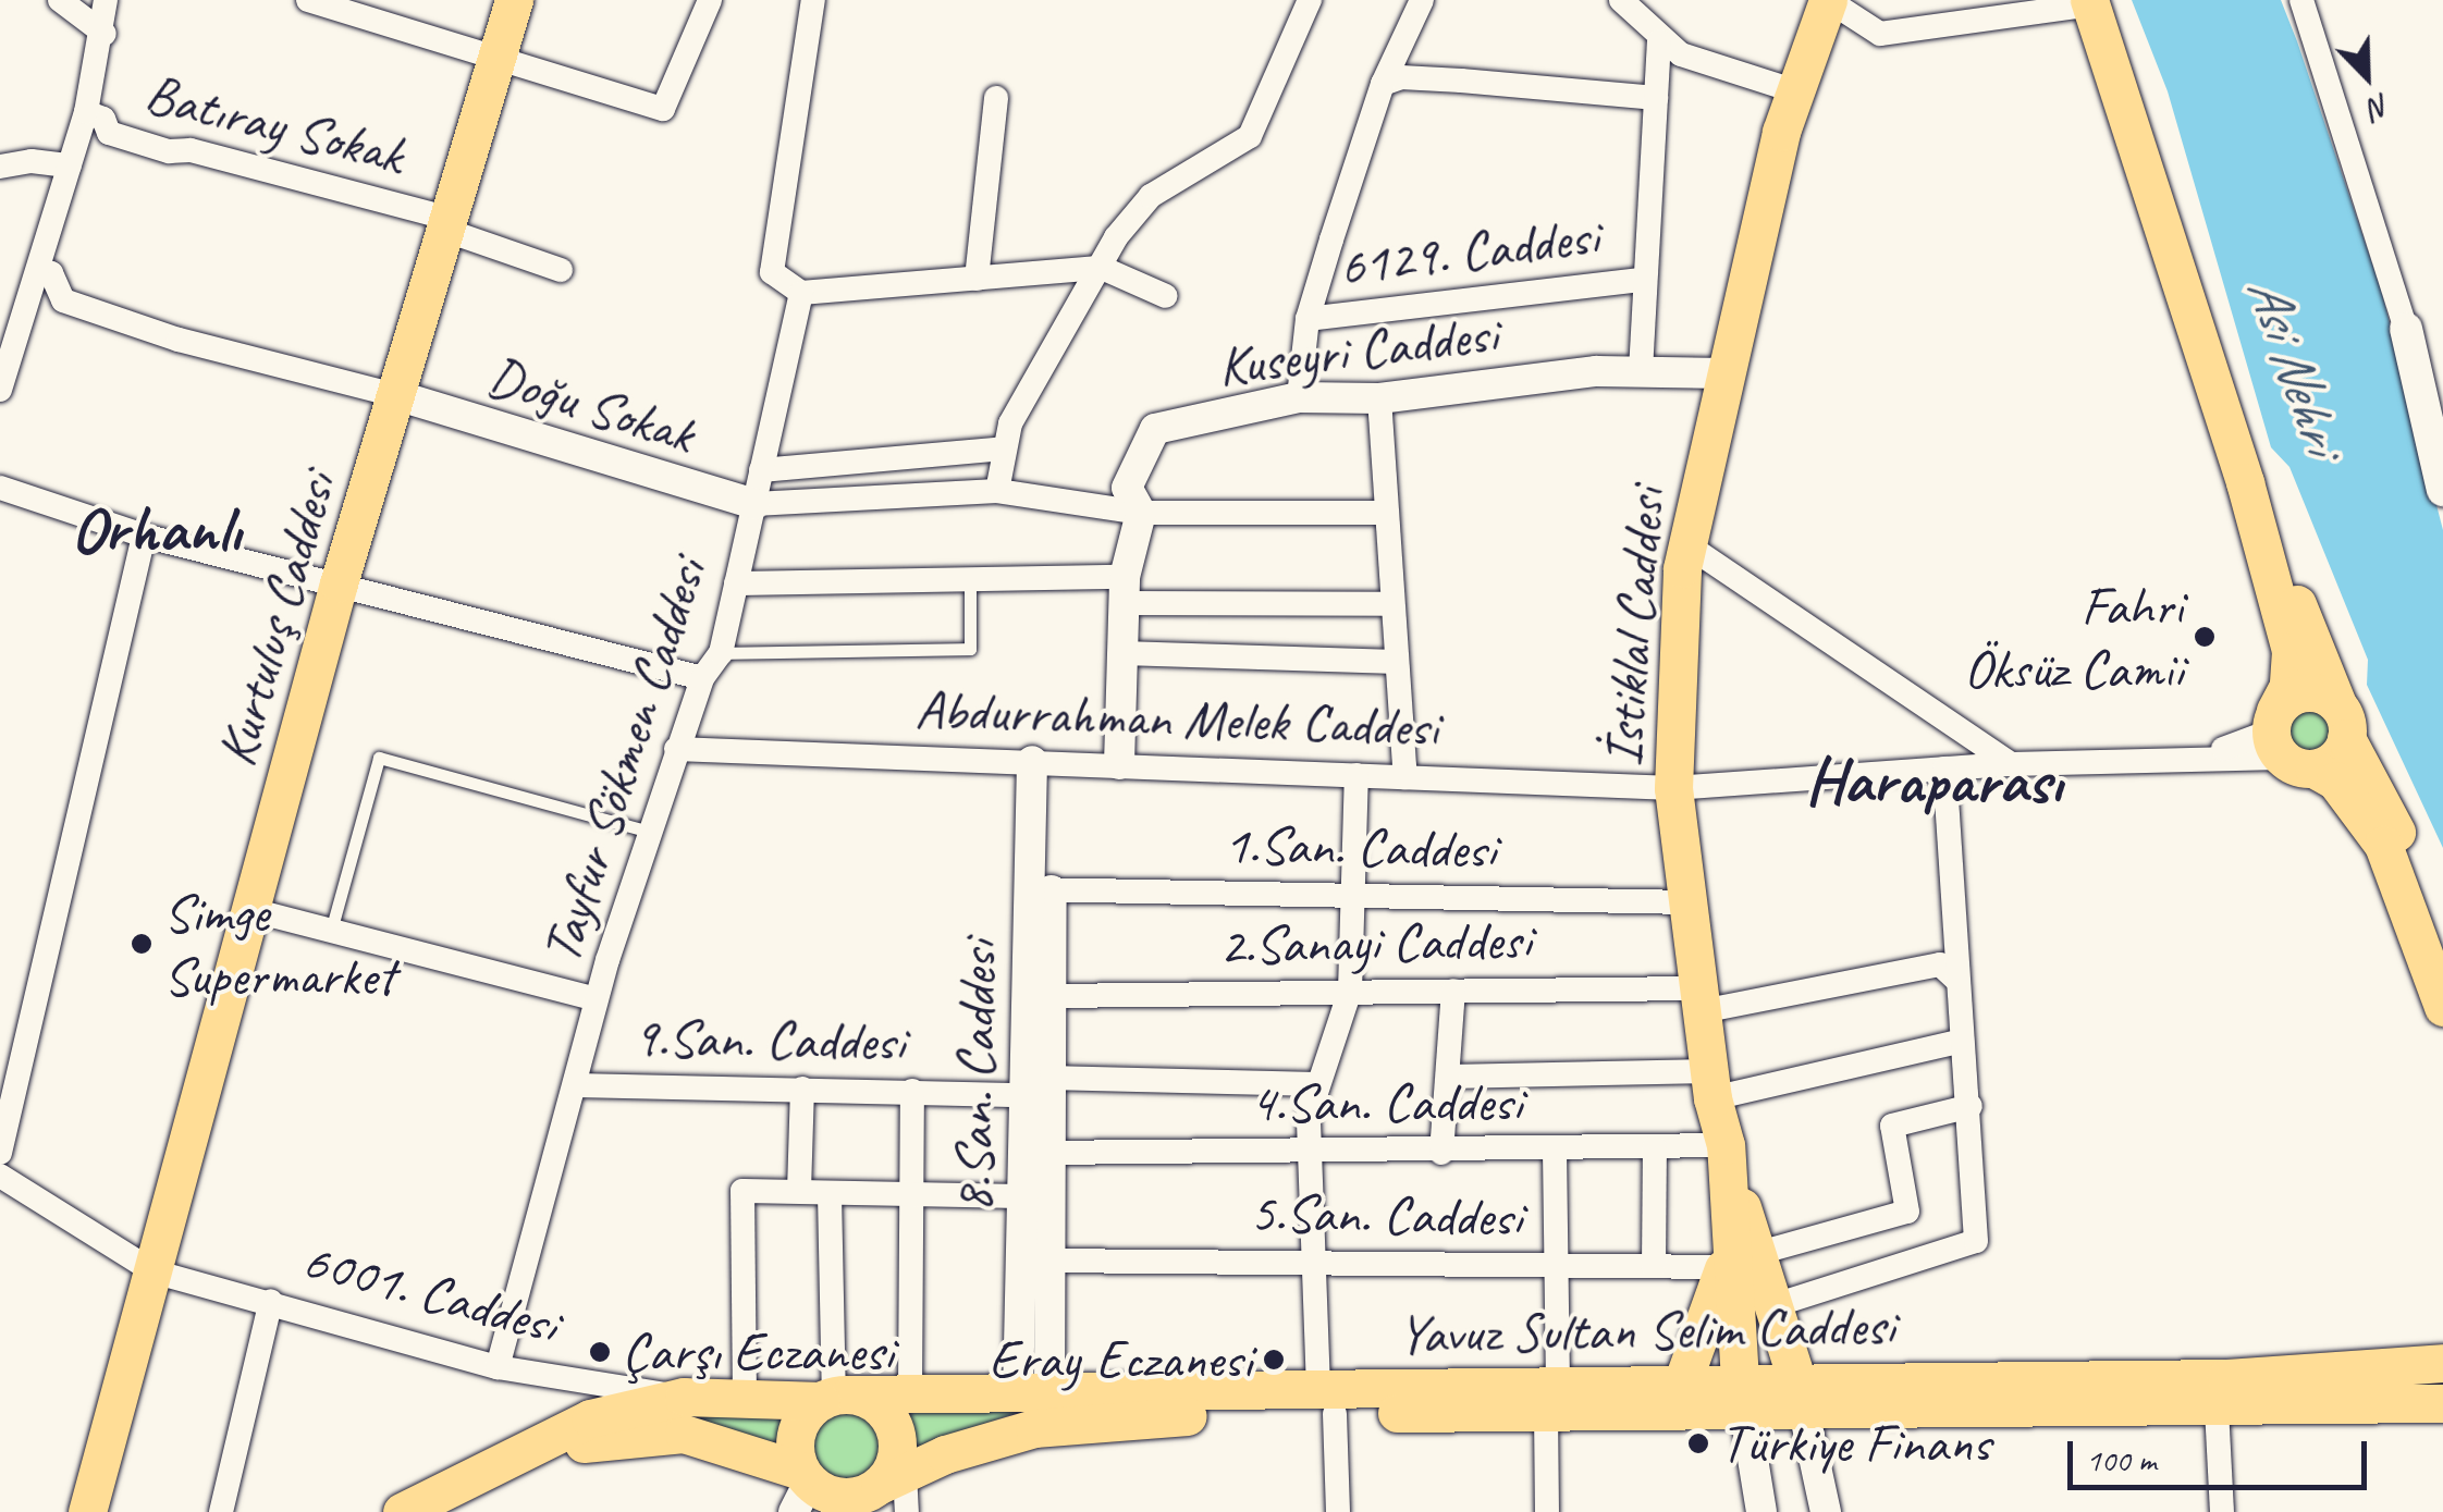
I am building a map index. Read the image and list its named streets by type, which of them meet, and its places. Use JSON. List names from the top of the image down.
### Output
{
  "streets": {
    "main road": ["Kurtuluş Caddesi", "İstiklal Caddesi", "Yavuz Sultan Selim Caddesi"],
    "street": [
      "Batıray Sokak",
      "6129. Caddesi",
      "Kuseyri Caddesi",
      "Doğu Sokak",
      "Abdurrahman Melek Caddesi",
      "Tayfur Sökmen Caddesi",
      "1.San. Caddesi",
      "2.Sanayi Caddesi",
      "9.San. Caddesi",
      "8.San. Caddesi",
      "4.San. Caddesi",
      "5.San. Caddesi",
      "6001. Caddesi"
    ]
  },
  "crossings": [
    ["Batıray Sokak", "Kurtuluş Caddesi"],
    ["Kuseyri Caddesi", "İstiklal Caddesi"],
    ["Kuseyri Caddesi", "Abdurrahman Melek Caddesi"],
    ["Doğu Sokak", "Kurtuluş Caddesi"],
    ["Doğu Sokak", "Tayfur Sökmen Caddesi"],
    ["Kurtuluş Caddesi", "6001. Caddesi"],
    ["İstiklal Caddesi", "Abdurrahman Melek Caddesi"],
    ["İstiklal Caddesi", "1.San. Caddesi"],
    ["İstiklal Caddesi", "2.Sanayi Caddesi"],
    ["İstiklal Caddesi", "4.San. Caddesi"],
    ["İstiklal Caddesi", "5.San. Caddesi"],
    ["İstiklal Caddesi", "Yavuz Sultan Selim Caddesi"],
    ["Abdurrahman Melek Caddesi", "Tayfur Sökmen Caddesi"],
    ["Abdurrahman Melek Caddesi", "8.San. Caddesi"],
    ["Tayfur Sökmen Caddesi", "9.San. Caddesi"],
    ["Tayfur Sökmen Caddesi", "6001. Caddesi"],
    ["1.San. Caddesi", "8.San. Caddesi"],
    ["2.Sanayi Caddesi", "8.San. Caddesi"],
    ["9.San. Caddesi", "8.San. Caddesi"],
    ["8.San. Caddesi", "4.San. Caddesi"],
    ["8.San. Caddesi", "5.San. Caddesi"],
    ["8.San. Caddesi", "Yavuz Sultan Selim Caddesi"],
    ["6001. Caddesi", "Yavuz Sultan Selim Caddesi"]
  ],
  "districts": ["Orhanlı", "Haraparası"],
  "water": ["Asi Nehri"],
  "places": [
    "Fahri Öksüz Camii",
    "Simge Supermarket",
    "Çarşı Eczanesi",
    "Eray Eczanesi",
    "Türkiye Finans"
  ],
  "scale_bar": "100 m",
  "north": "bottom right"
}
